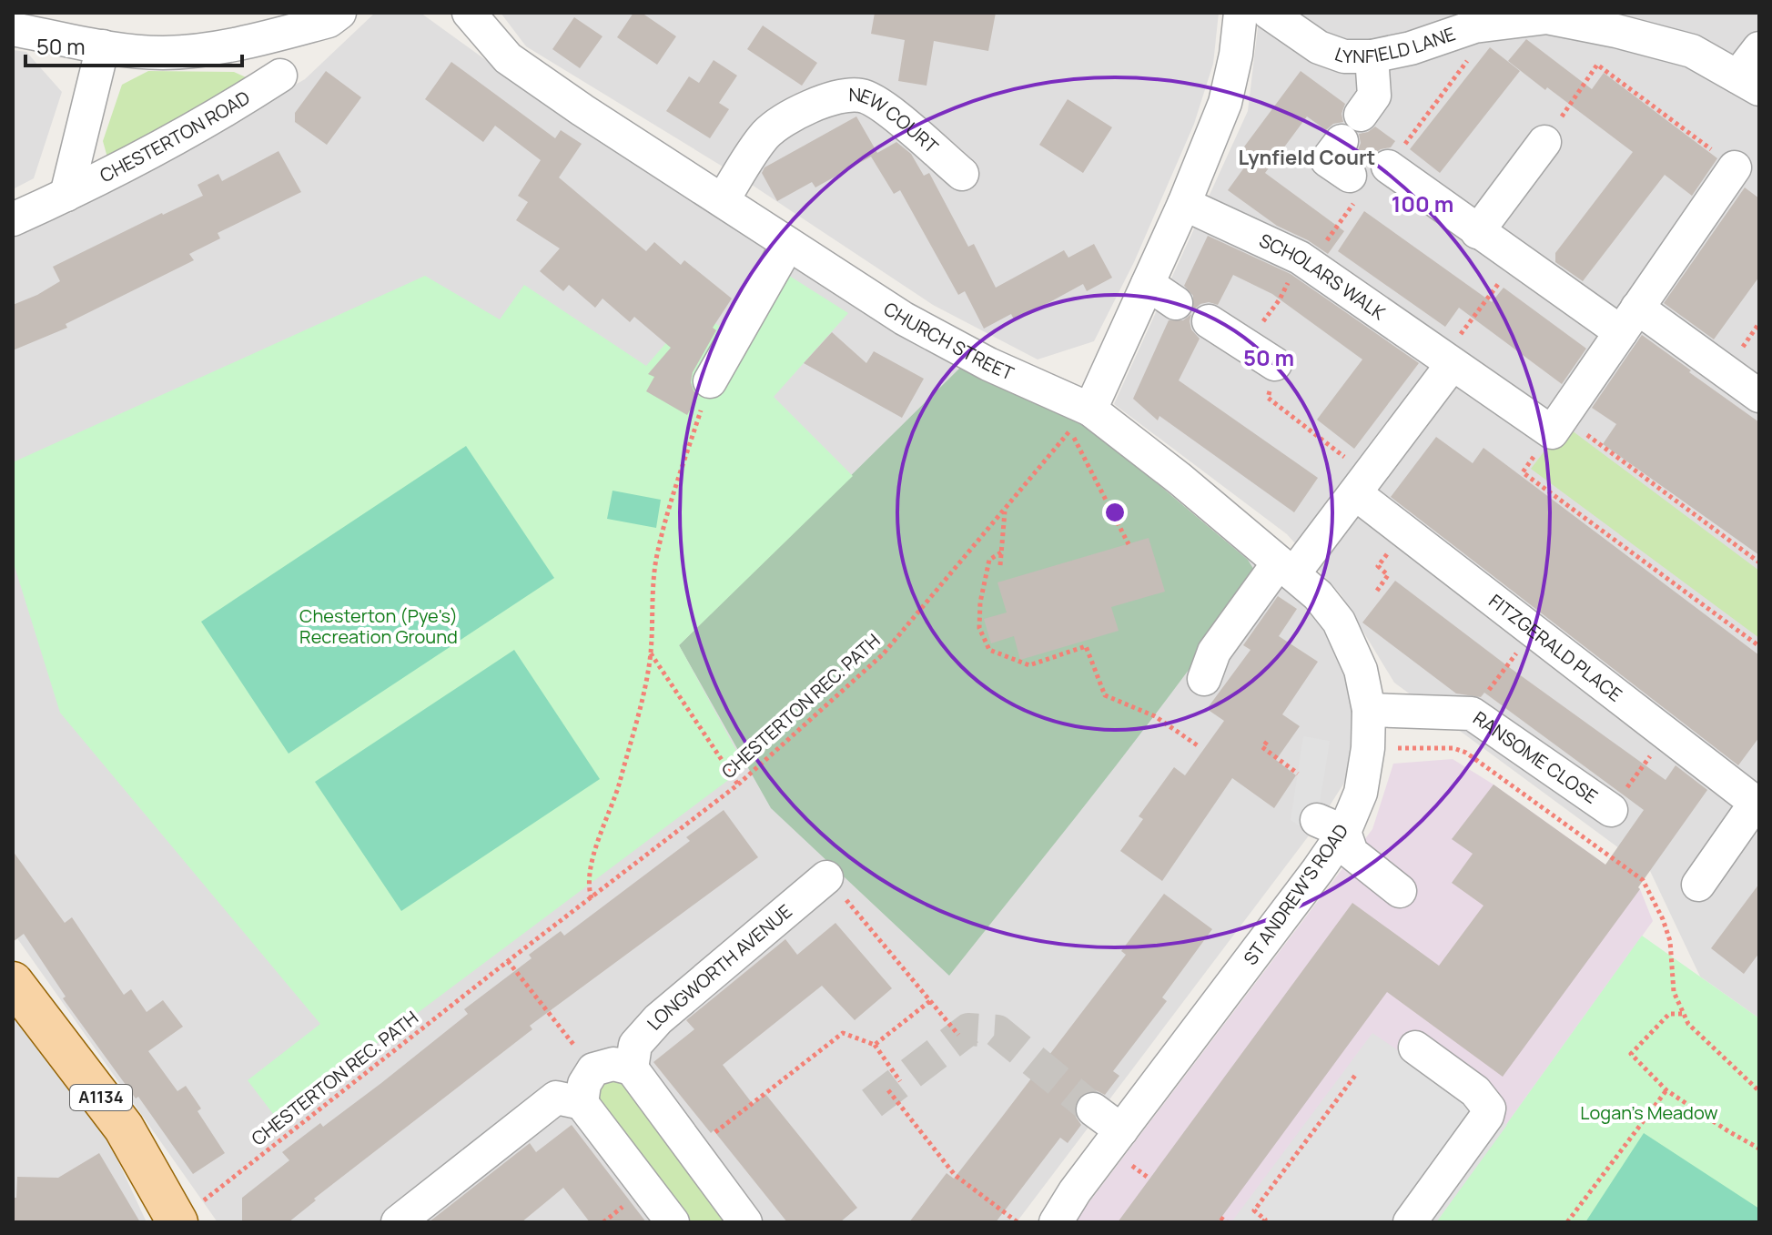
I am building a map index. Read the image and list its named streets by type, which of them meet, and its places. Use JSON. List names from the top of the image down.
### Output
{
  "streets": {
    "main road": ["A1134"],
    "street": [
      "LYNFIELD LANE",
      "NEW COURT",
      "CHESTERTON ROAD",
      "SCHOLARS WALK",
      "CHURCH STREET",
      "FITZGERALD PLACE",
      "RANSOME CLOSE",
      "ST ANDREW'S ROAD",
      "LONGWORTH AVENUE"
    ],
    "path": ["CHESTERTON REC. PATH"]
  },
  "crossings": [
    ["NEW COURT", "CHURCH STREET"],
    ["CHURCH STREET", "CHESTERTON REC. PATH"],
    ["CHURCH STREET", "ST ANDREW'S ROAD"],
    ["CHESTERTON REC. PATH", "ST ANDREW'S ROAD"],
    ["RANSOME CLOSE", "ST ANDREW'S ROAD"]
  ],
  "districts": ["Lynfield Court"],
  "parks": ["Chesterton (Pye's) Recreation Ground", "Logan's Meadow"],
  "scale_bar": "50 m",
  "rings": ["100 m", "50 m"]
}
